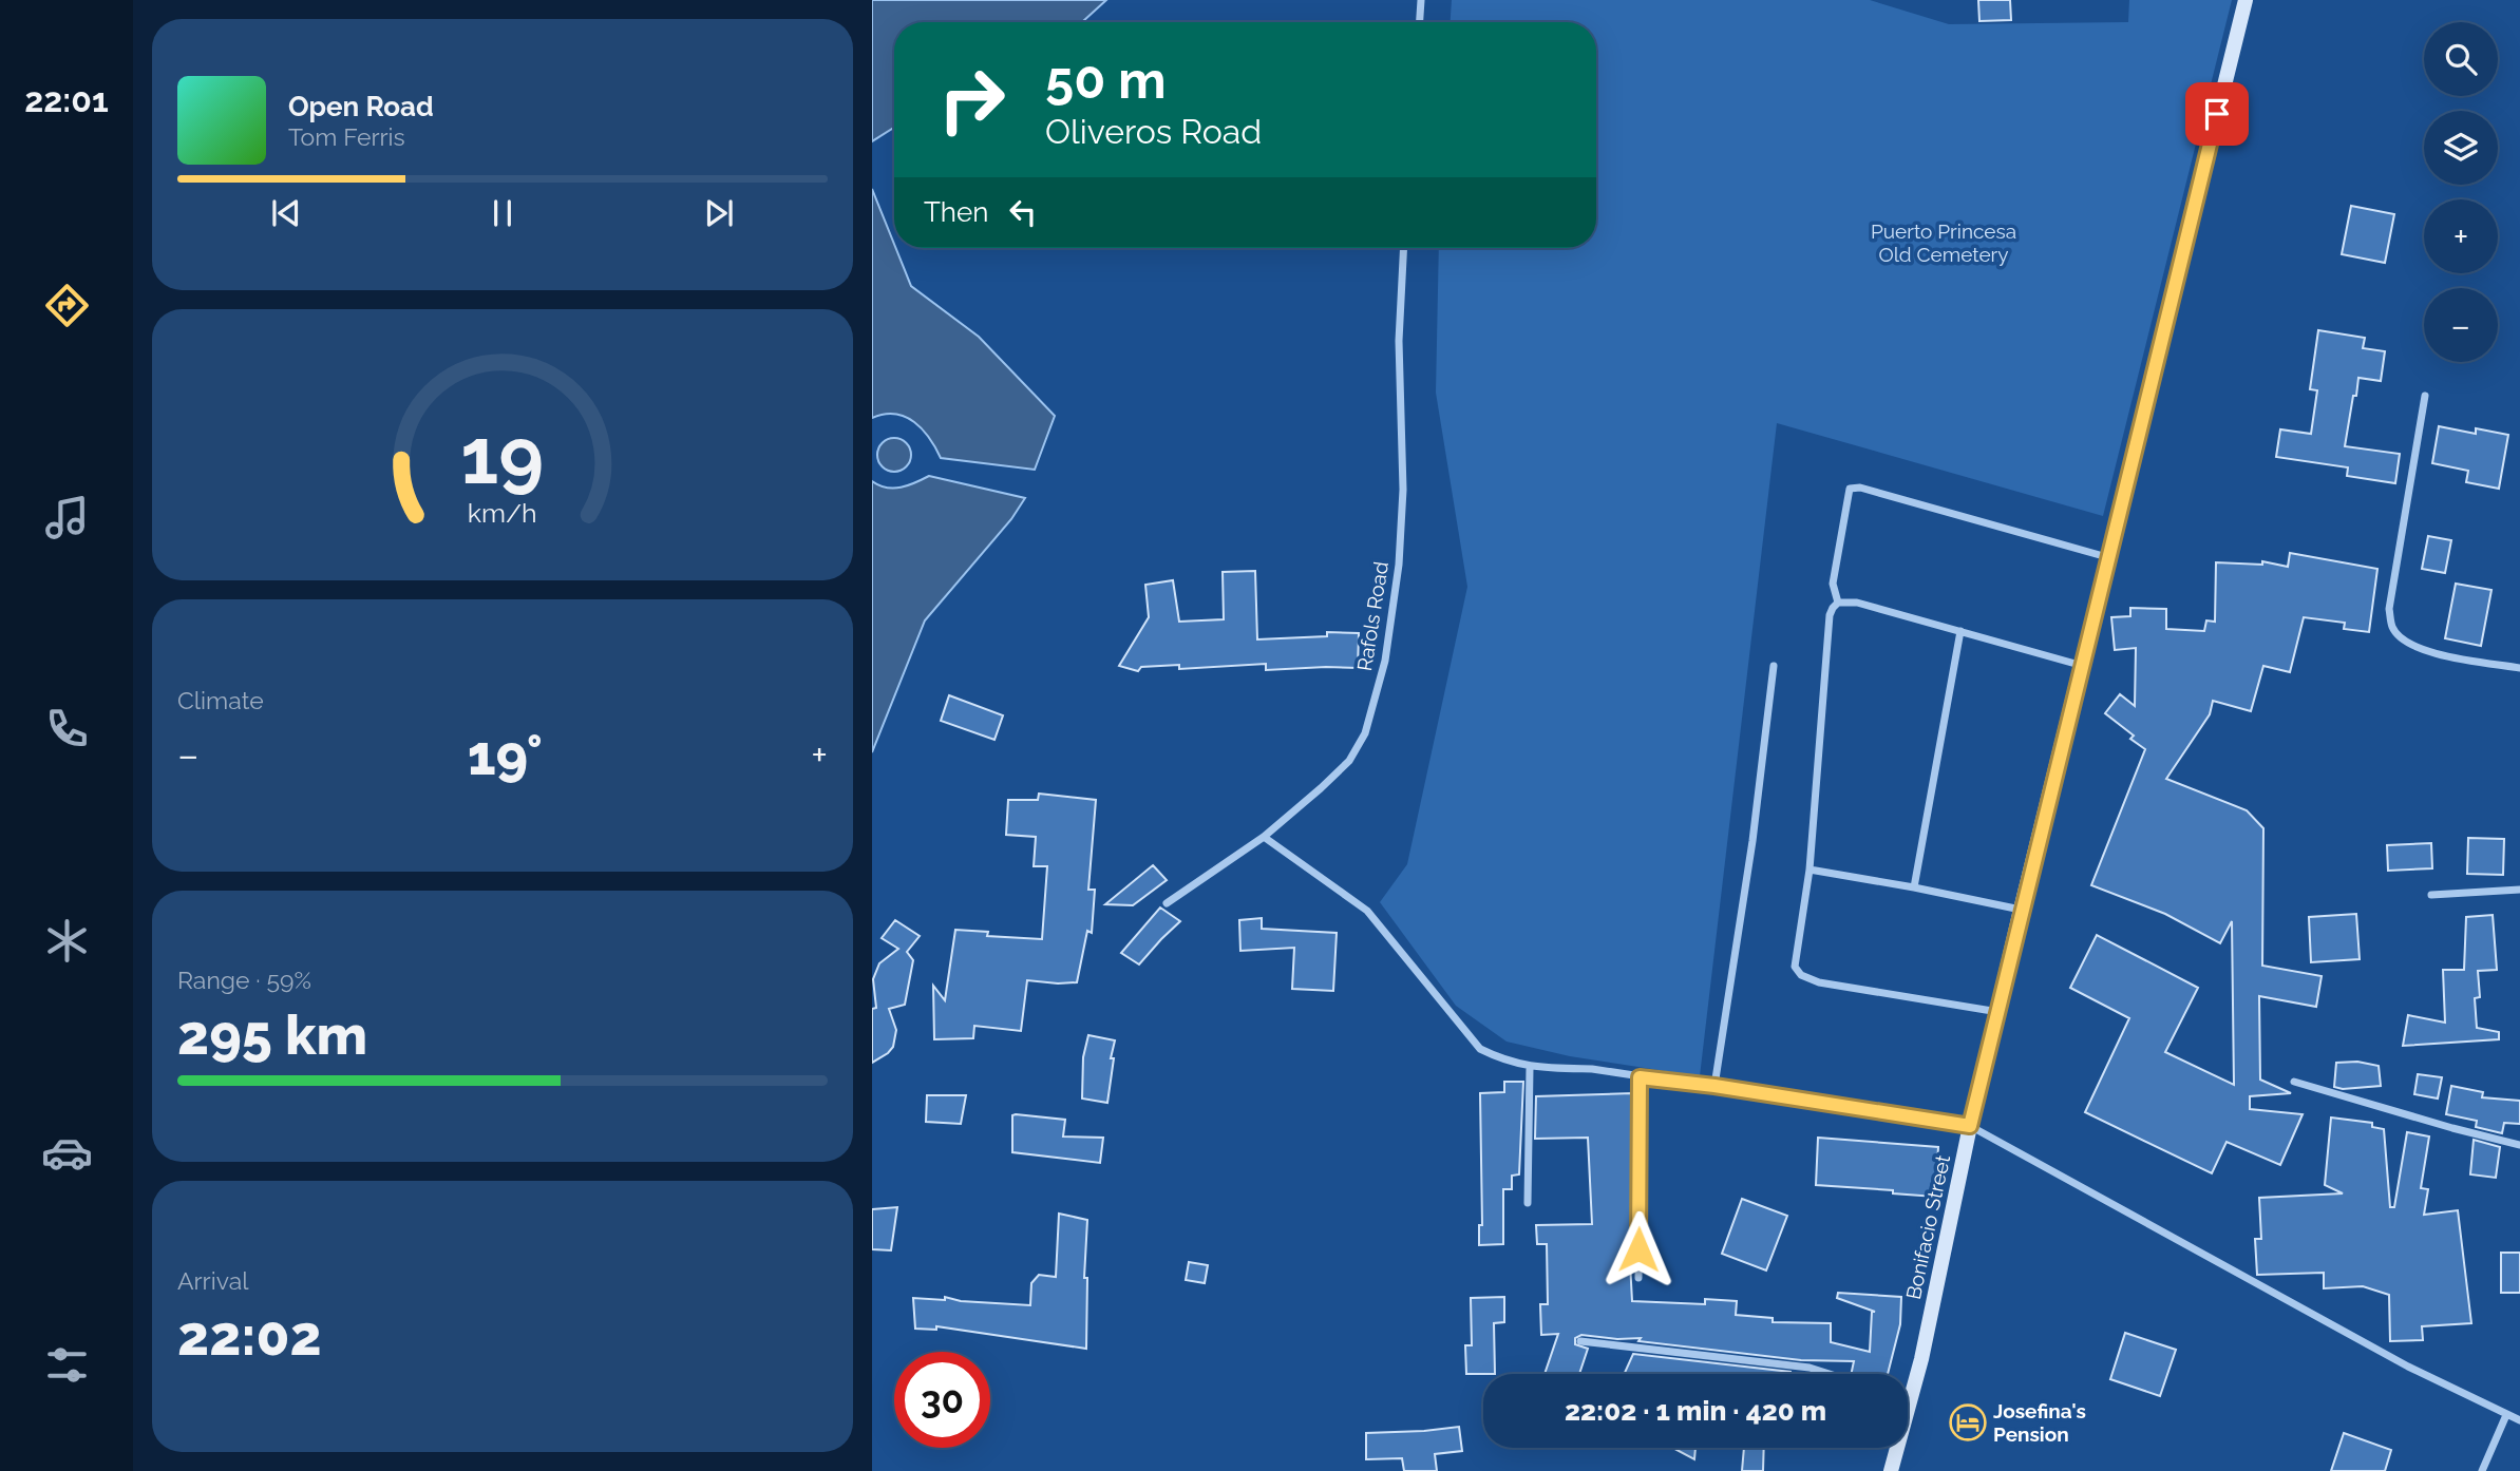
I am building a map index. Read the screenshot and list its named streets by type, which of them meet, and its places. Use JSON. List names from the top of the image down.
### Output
{
  "streets": {
    "street": ["Rafols Road", "Bonifacio Street"]
  },
  "parks": ["Puerto Princesa Old Cemetery"],
  "places": {
    "hotel": ["Josefina's Pension"]
  },
  "page": {
    "tabs": "22:01",
    "map_buttons": ["+", "−"],
    "turn": ["50 m", "Oliveros Road"],
    "song": ["Open Road", "Tom Ferris"],
    "then": "Then",
    "tile": [
      "Climate",
      ["Range · 59%", "295 km"],
      ["Arrival", "22:02"]
    ],
    "heat": ["−", "19°", "+"],
    "limit": "30",
    "trip": "22:02 · 1 min · 420 m",
    "gauge": ["19", "km/h"]
  }
}
